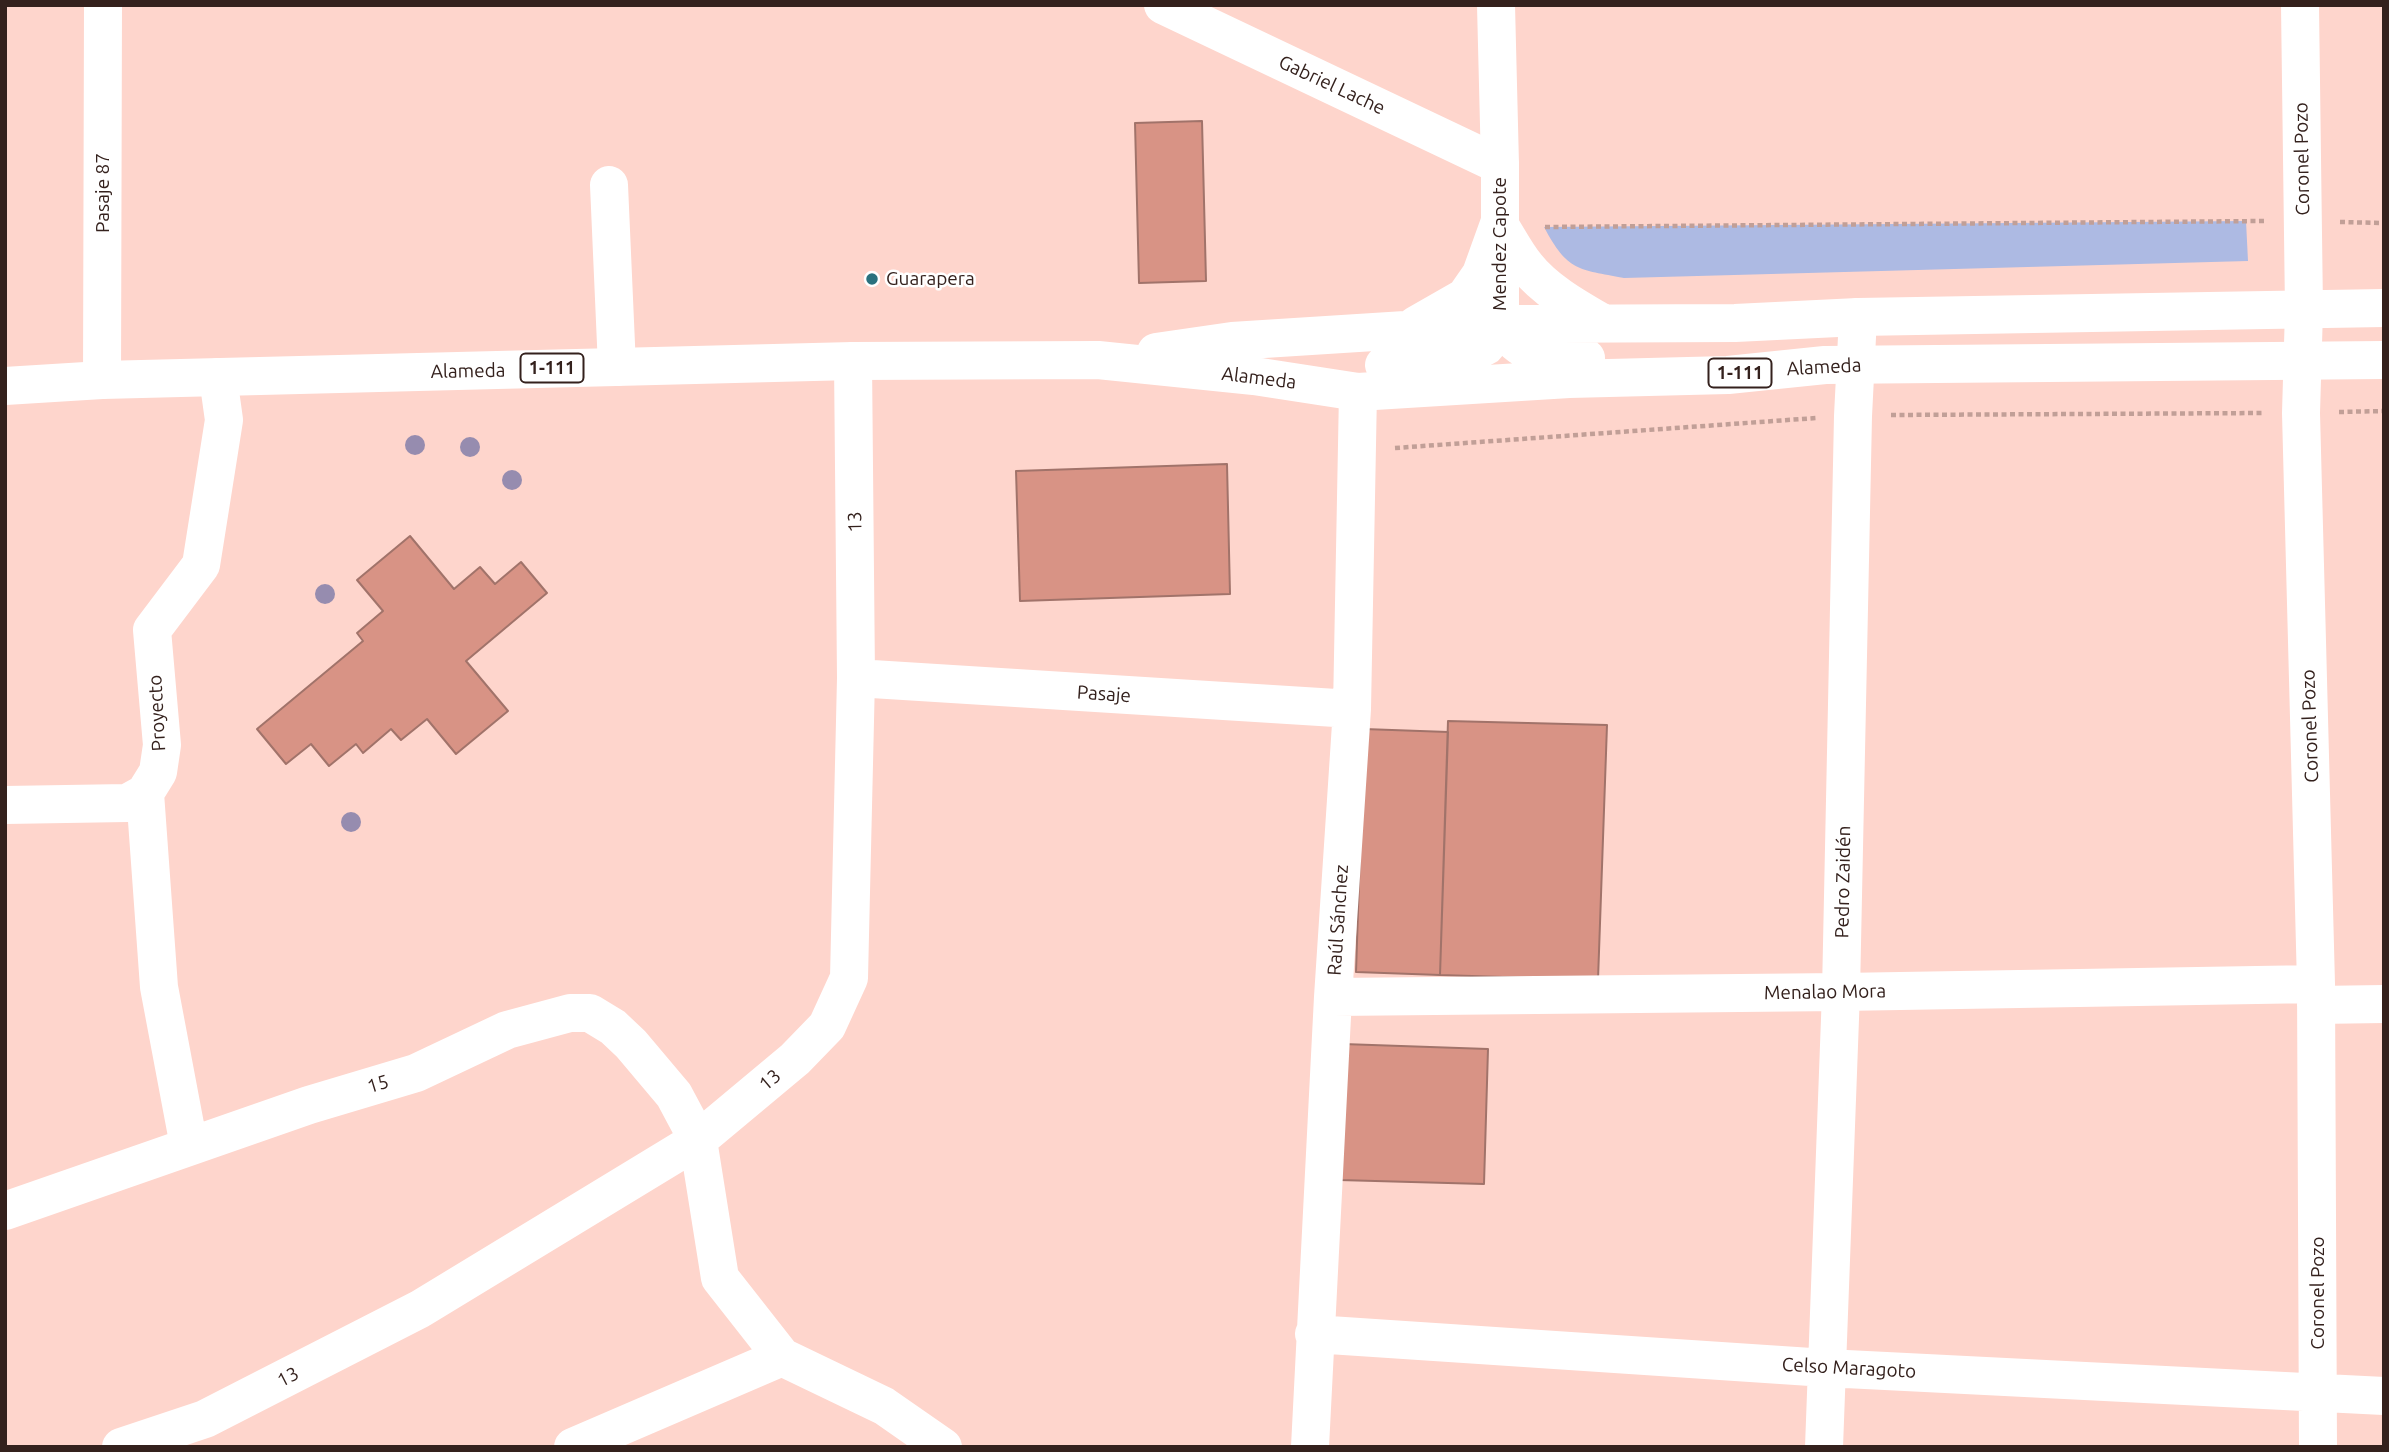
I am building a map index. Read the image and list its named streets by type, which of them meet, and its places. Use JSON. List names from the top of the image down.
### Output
{
  "streets": {
    "street": [
      "Gabriel Lache",
      "Coronel Pozo",
      "Pasaje 87",
      "Mendez Capote",
      "Alameda",
      "1-111",
      "13",
      "Pasaje",
      "Proyecto",
      "Pedro Zaidén",
      "Raúl Sánchez",
      "Menalao Mora",
      "15",
      "Celso Maragoto"
    ]
  },
  "crossings": [
    ["Gabriel Lache", "Mendez Capote"],
    ["Coronel Pozo", "Alameda"],
    ["Coronel Pozo", "Menalao Mora"],
    ["Coronel Pozo", "Celso Maragoto"],
    ["Pasaje 87", "Alameda"],
    ["Mendez Capote", "Alameda"],
    ["Alameda", "13"],
    ["Alameda", "Proyecto"],
    ["Alameda", "Pedro Zaidén"],
    ["Alameda", "Raúl Sánchez"],
    ["13", "Pasaje"],
    ["13", "15"],
    ["Pasaje", "Raúl Sánchez"],
    ["Proyecto", "15"],
    ["Pedro Zaidén", "Menalao Mora"],
    ["Pedro Zaidén", "Celso Maragoto"],
    ["Raúl Sánchez", "Menalao Mora"],
    ["Raúl Sánchez", "Celso Maragoto"]
  ],
  "places": ["Guarapera"]
}
